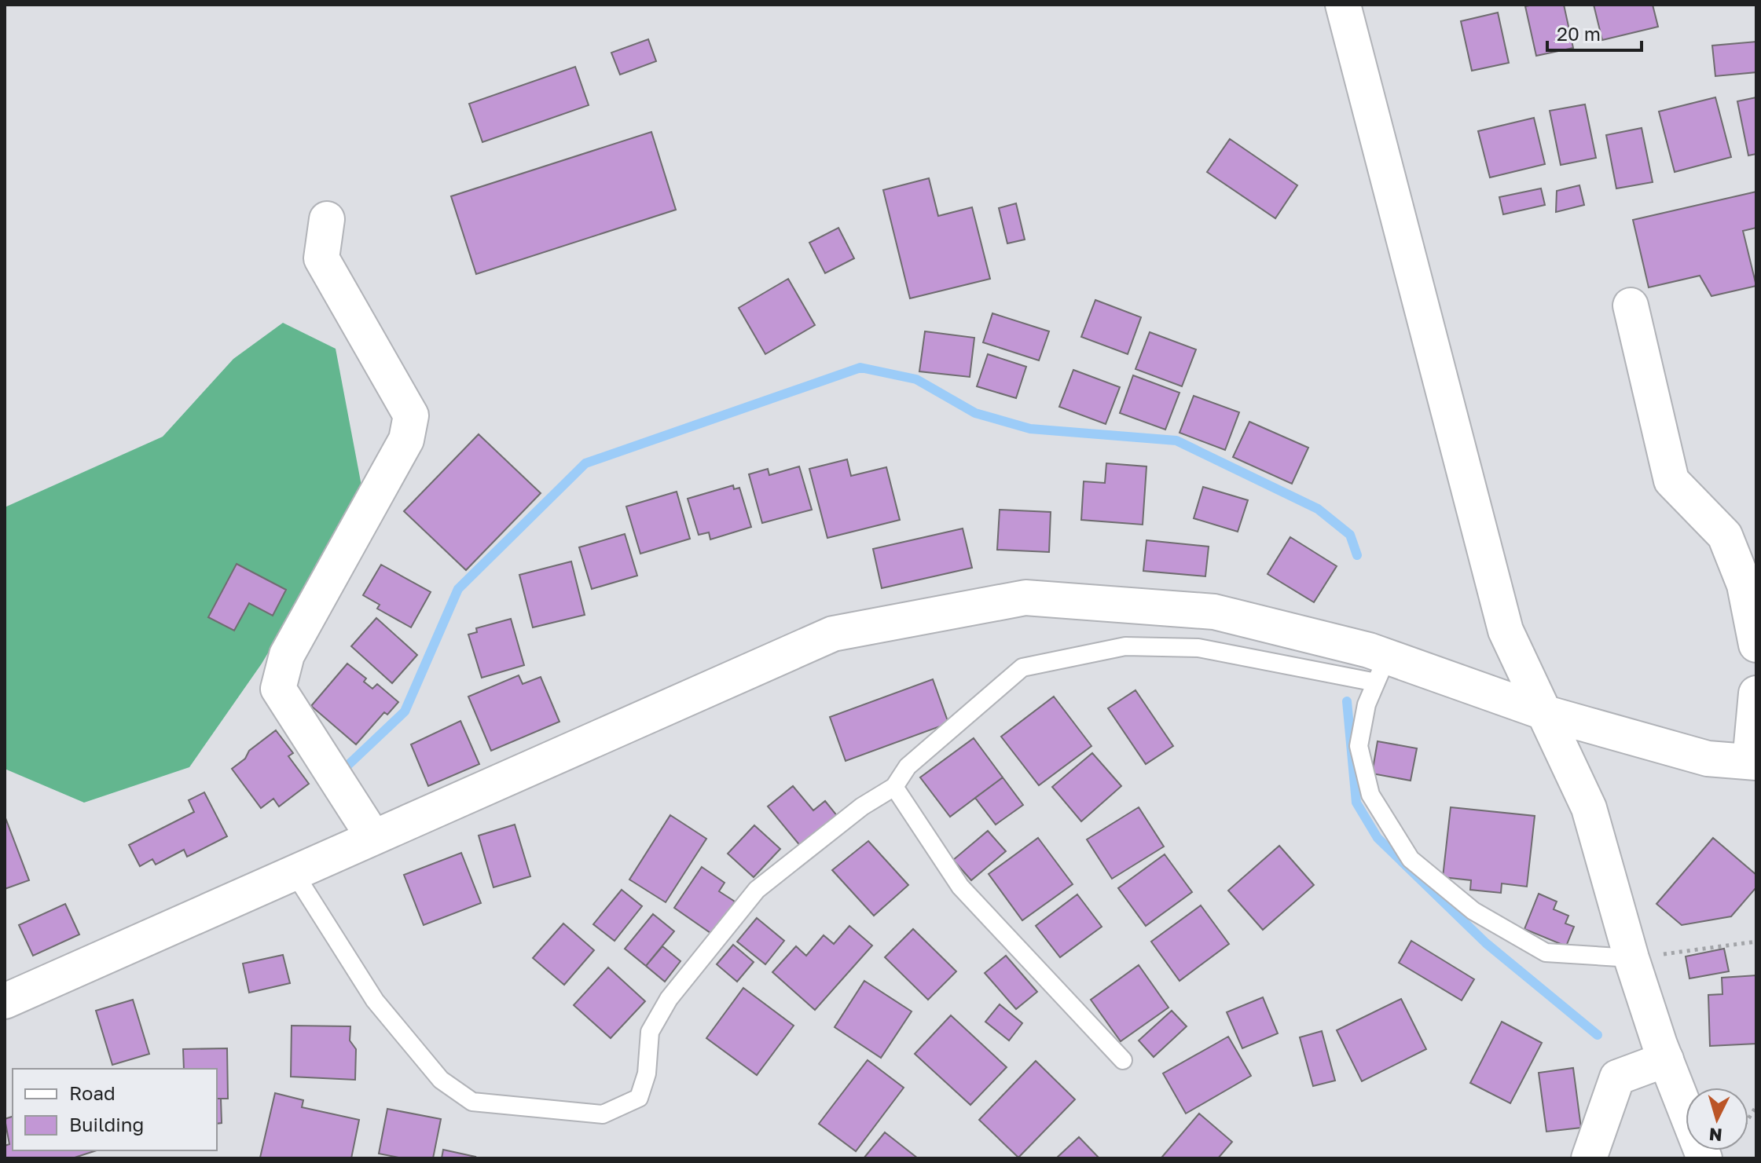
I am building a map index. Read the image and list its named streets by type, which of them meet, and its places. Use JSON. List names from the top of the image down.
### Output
{
  "legend": ["Road", "Building"],
  "scale_bar": "20 m",
  "north": "bottom"
}
